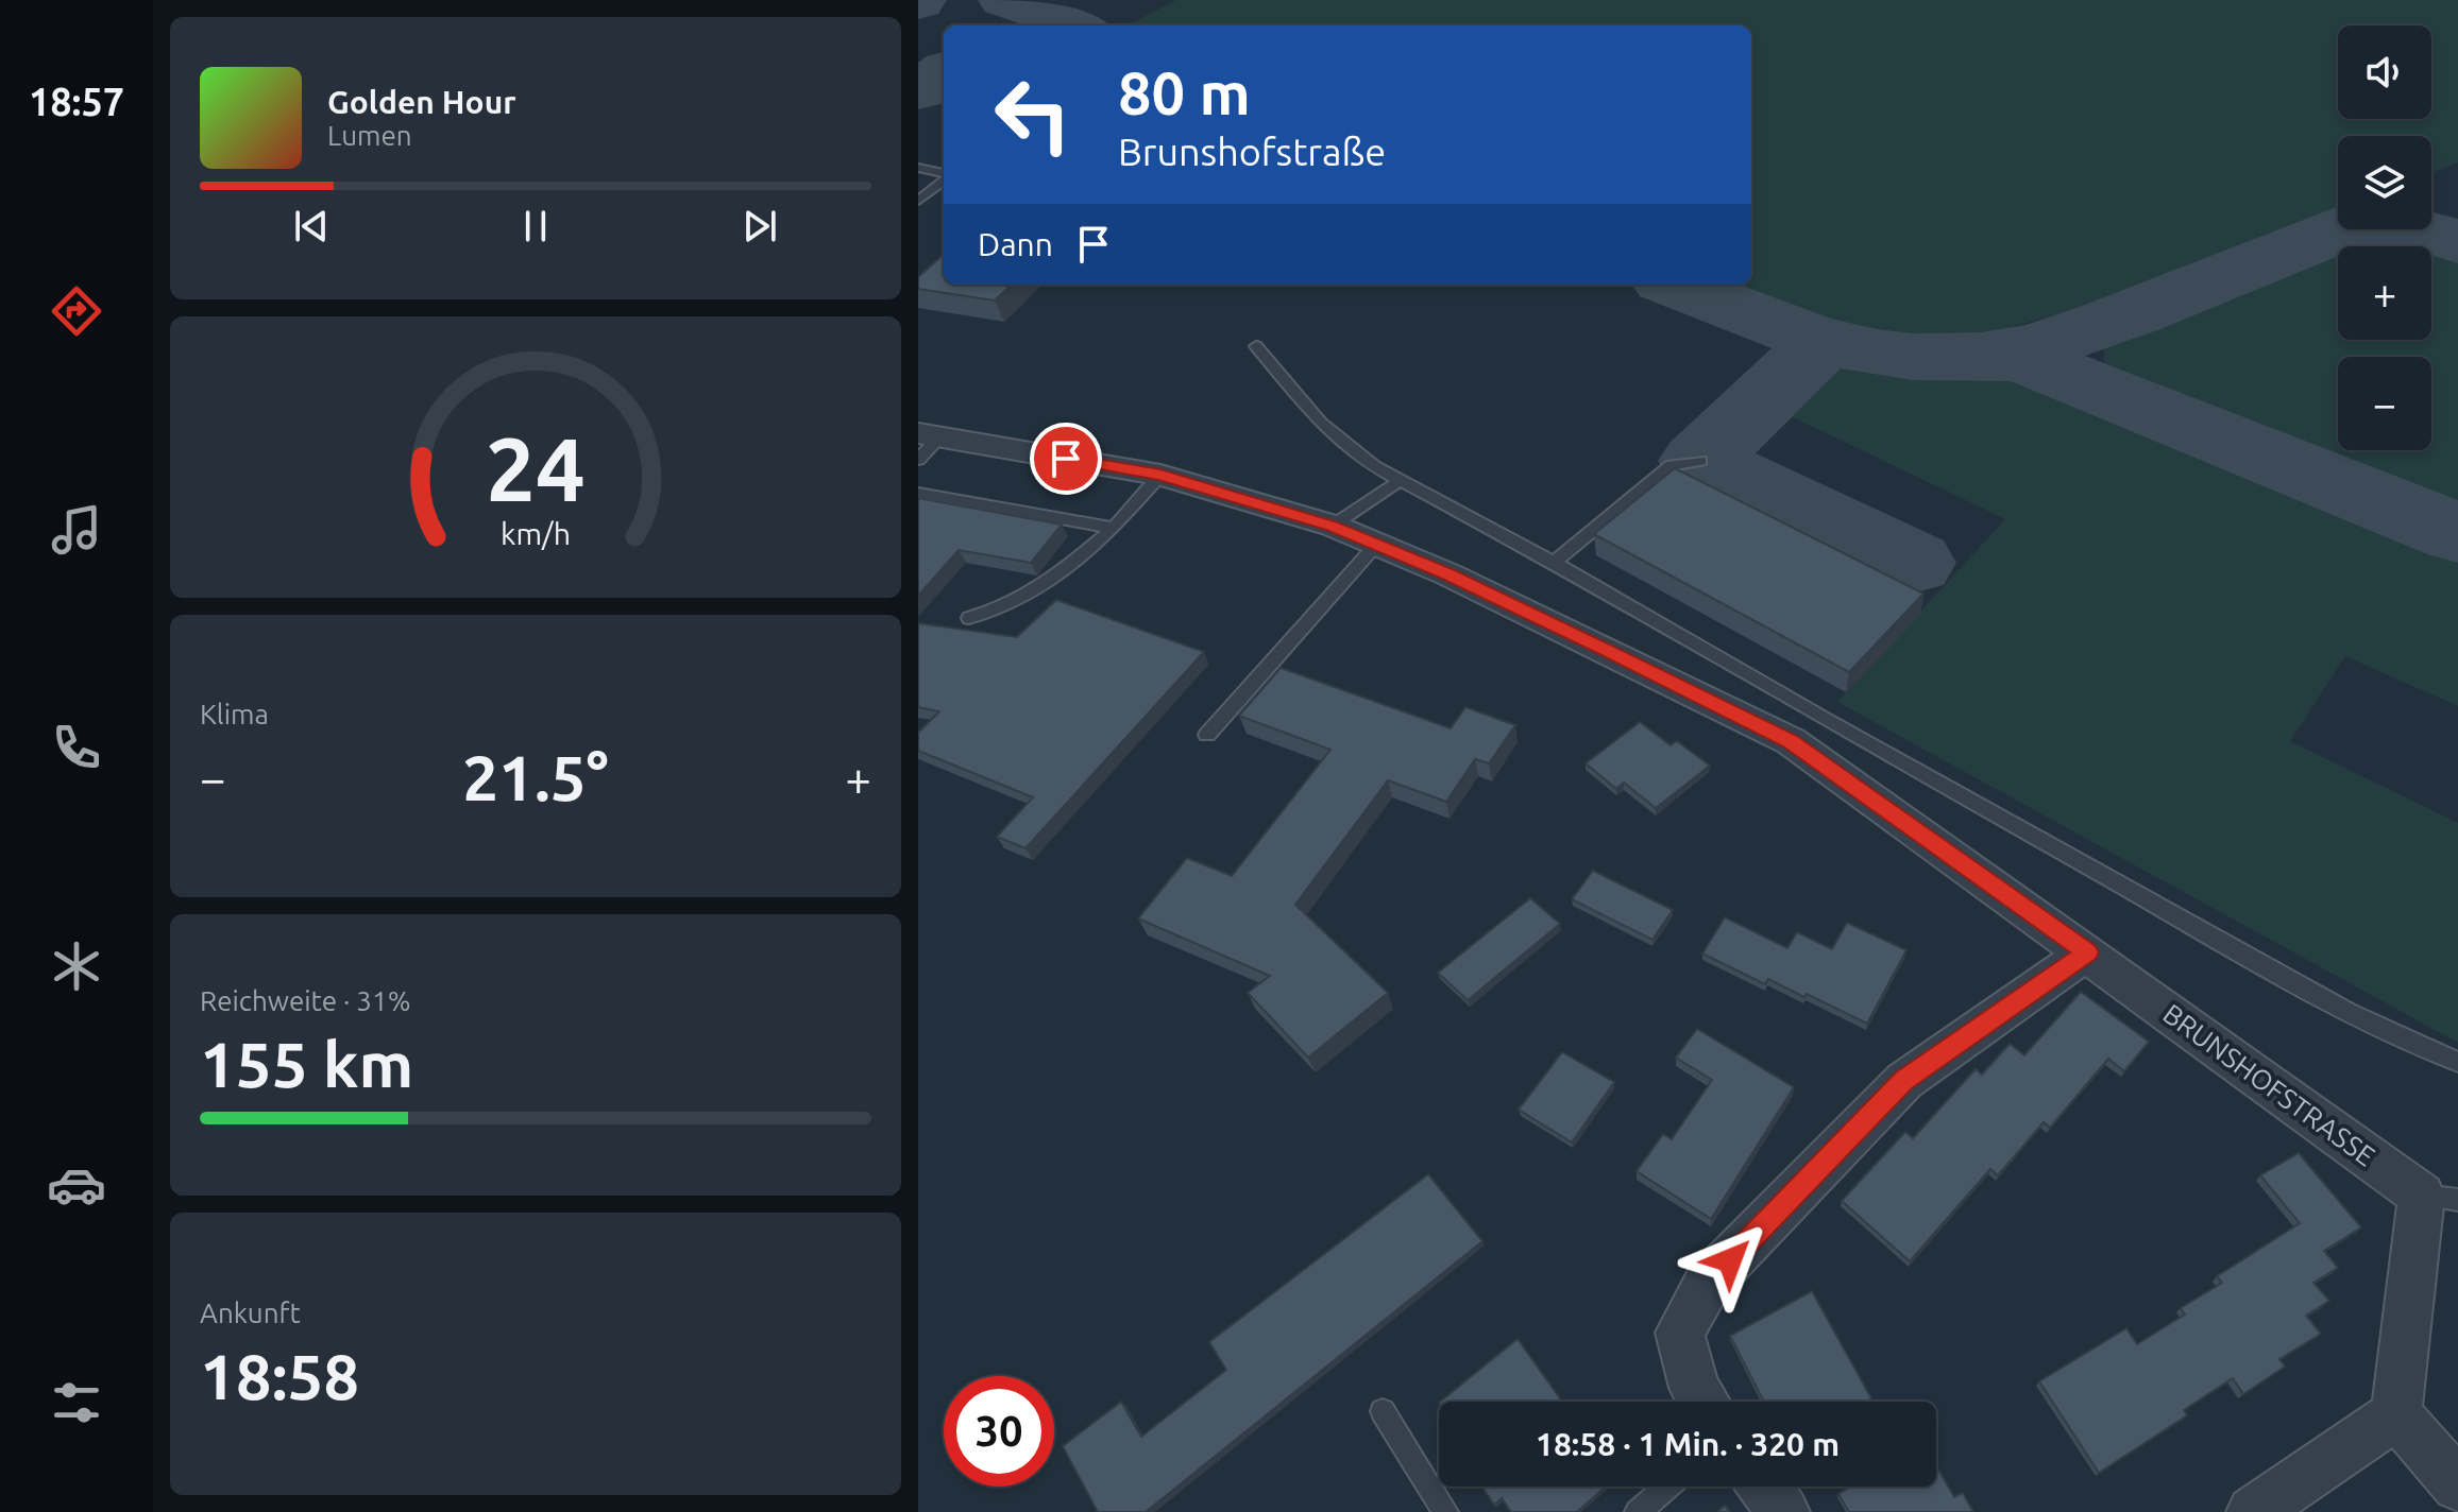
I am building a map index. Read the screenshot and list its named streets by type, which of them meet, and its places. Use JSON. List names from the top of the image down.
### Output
{
  "streets": {
    "street": ["BRUNSHOFSTRASSE"]
  },
  "page": {
    "tabs": "18:57",
    "map_buttons": ["+", "−"],
    "turn": ["80 m", "Brunshofstraße"],
    "song": ["Golden Hour", "Lumen"],
    "then": "Dann",
    "tile": [
      "Klima",
      ["Reichweite · 31%", "155 km"],
      ["Ankunft", "18:58"]
    ],
    "heat": ["−", "21.5°", "+"],
    "limit": "30",
    "trip": "18:58 · 1 Min. · 320 m",
    "gauge": ["24", "km/h"]
  }
}
